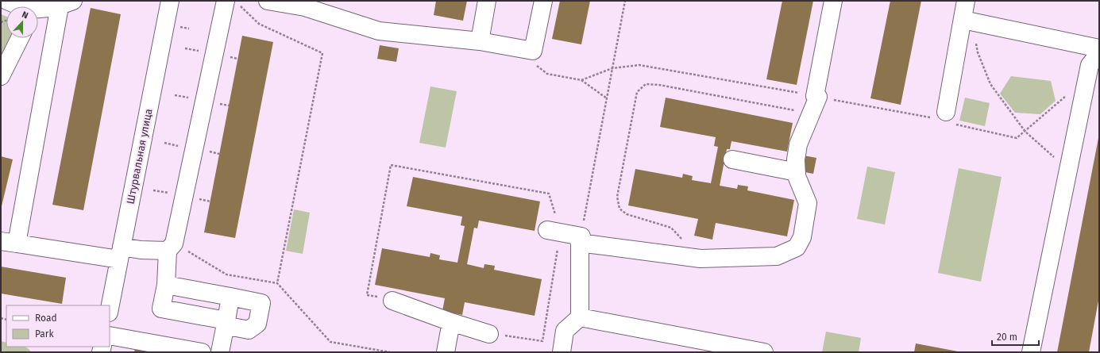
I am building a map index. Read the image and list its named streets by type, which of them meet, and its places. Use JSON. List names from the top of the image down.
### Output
{
  "streets": {
    "street": ["Штурвальная улица"]
  },
  "legend": ["Road", "Park"],
  "scale_bar": "20 m",
  "north": "top"
}
